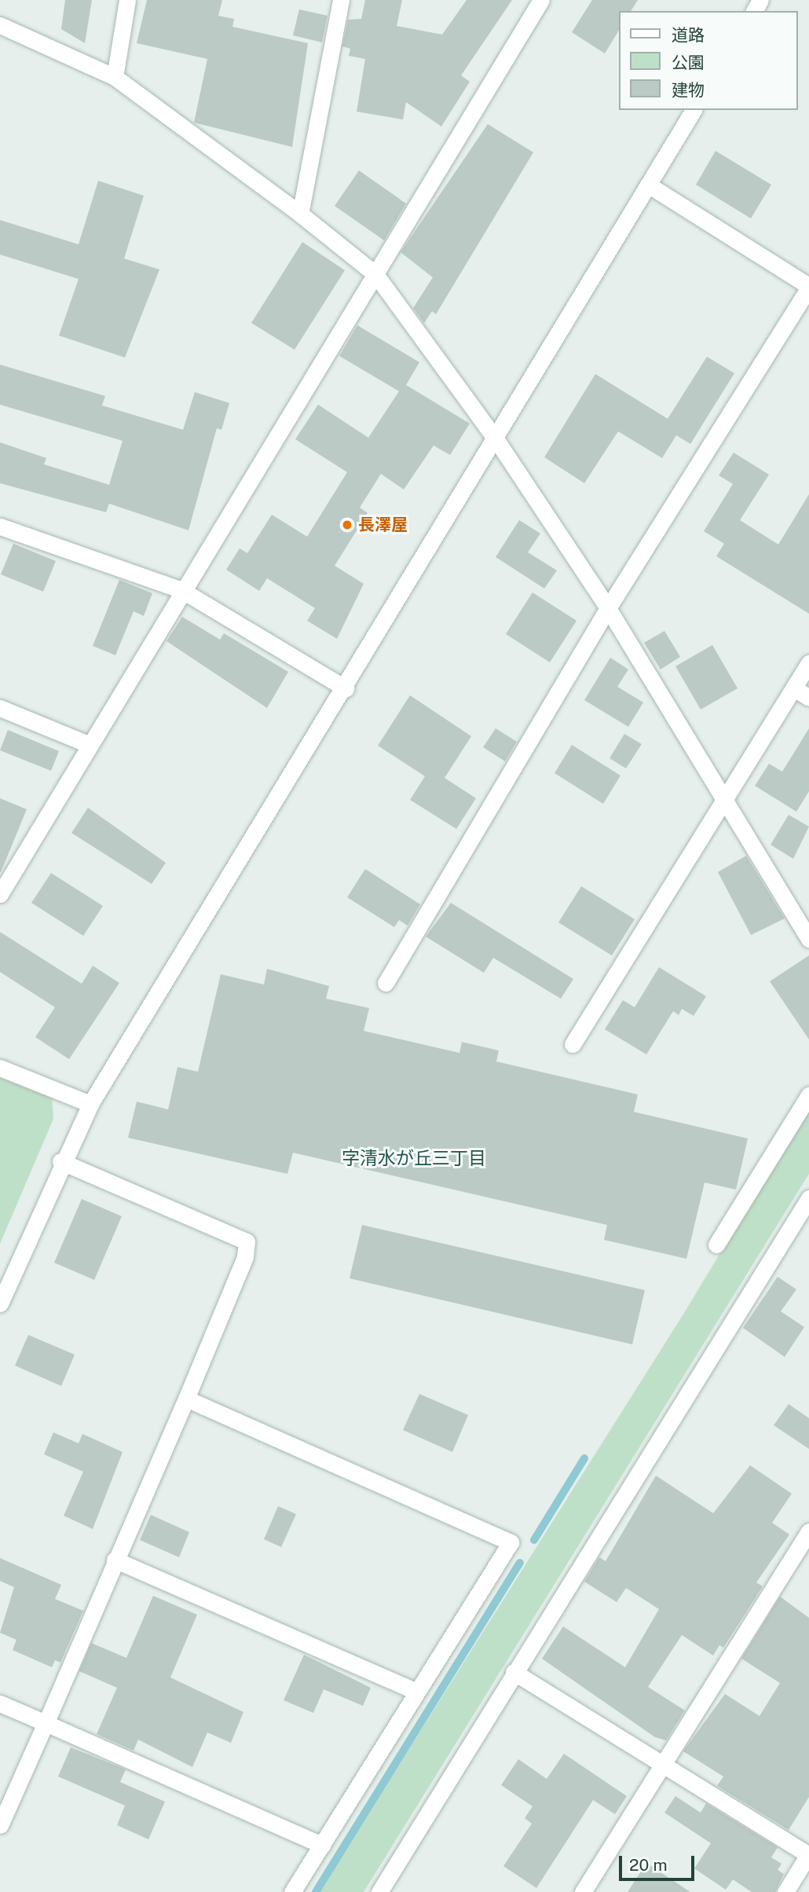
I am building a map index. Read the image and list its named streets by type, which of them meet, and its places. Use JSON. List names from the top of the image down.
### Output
{
  "districts": ["字清水が丘三丁目"],
  "places": ["長澤屋"],
  "legend": ["道路", "公園", "建物"],
  "scale_bar": "20 m"
}
